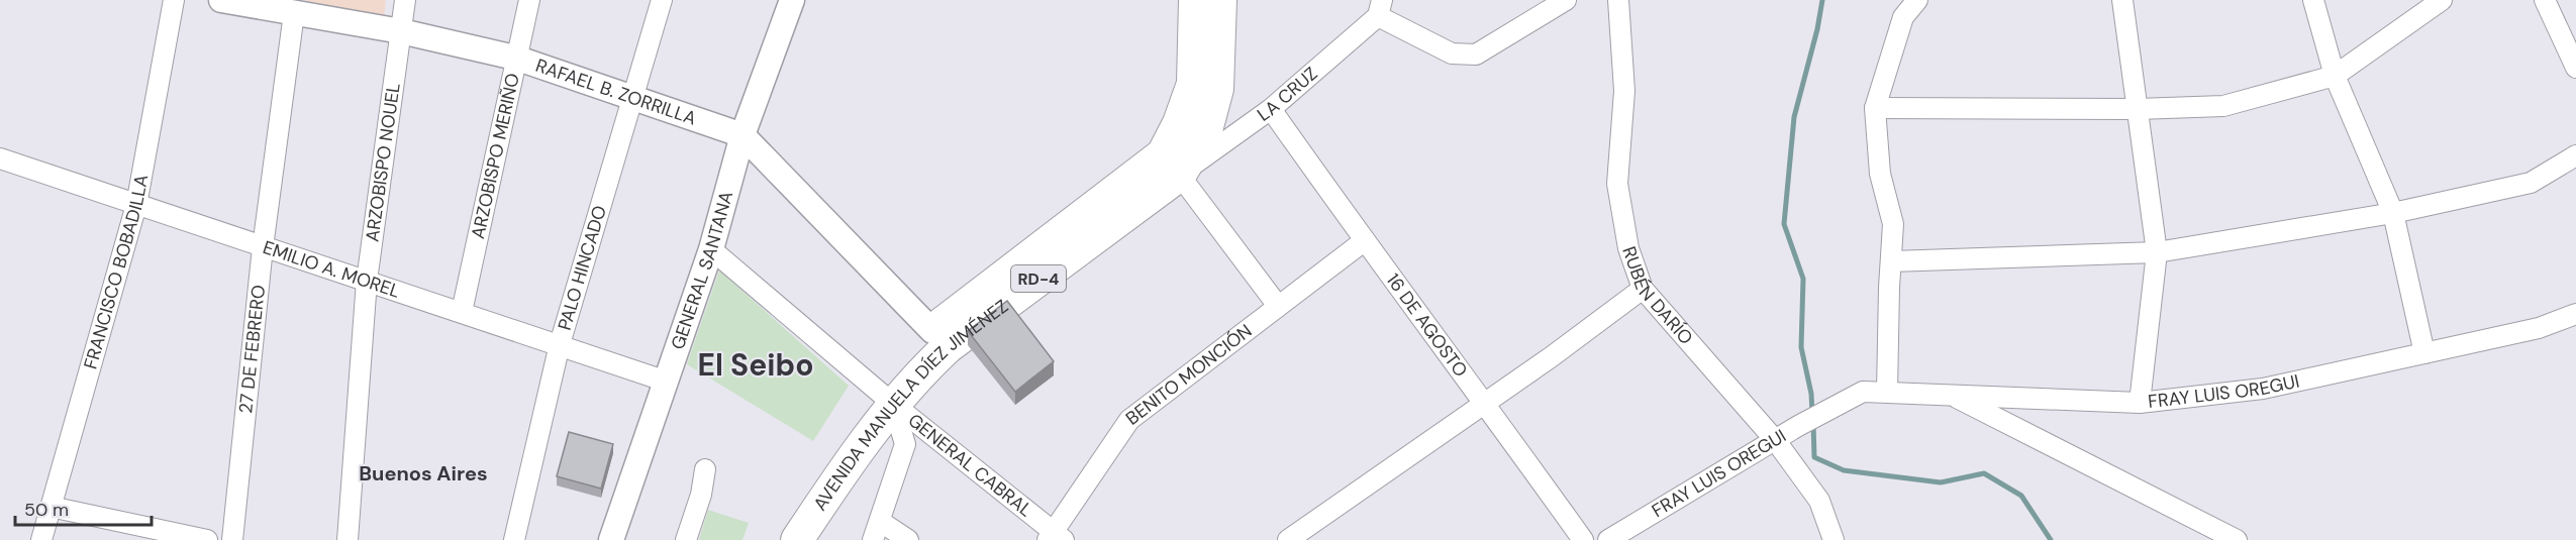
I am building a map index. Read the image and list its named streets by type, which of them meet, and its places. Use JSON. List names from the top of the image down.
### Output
{
  "streets": {
    "main road": ["RD-4", "AVENIDA MANUELA DÍEZ JIMÉNEZ"],
    "street": [
      "RAFAEL B. ZORRILLA",
      "LA CRUZ",
      "ARZOBISPO MERIÑO",
      "ARZOBISPO NOUEL",
      "PALO HINCADO",
      "EMILIO A. MOREL",
      "GENERAL SANTANA",
      "FRANCISCO BOBADILLA",
      "RUBÉN DARÍO",
      "16 DE AGOSTO",
      "27 DE FEBRERO",
      "BENITO MONCIÓN",
      "FRAY LUIS OREGUI",
      "GENERAL CABRAL"
    ]
  },
  "crossings": [
    ["RAFAEL B. ZORRILLA", "ARZOBISPO MERIÑO"],
    ["RAFAEL B. ZORRILLA", "ARZOBISPO NOUEL"],
    ["RAFAEL B. ZORRILLA", "PALO HINCADO"],
    ["RAFAEL B. ZORRILLA", "GENERAL SANTANA"],
    ["RAFAEL B. ZORRILLA", "27 DE FEBRERO"],
    ["RAFAEL B. ZORRILLA", "AVENIDA MANUELA DÍEZ JIMÉNEZ"],
    ["LA CRUZ", "16 DE AGOSTO"],
    ["LA CRUZ", "AVENIDA MANUELA DÍEZ JIMÉNEZ"],
    ["ARZOBISPO MERIÑO", "EMILIO A. MOREL"],
    ["ARZOBISPO NOUEL", "EMILIO A. MOREL"],
    ["PALO HINCADO", "EMILIO A. MOREL"],
    ["EMILIO A. MOREL", "GENERAL SANTANA"],
    ["EMILIO A. MOREL", "FRANCISCO BOBADILLA"],
    ["EMILIO A. MOREL", "27 DE FEBRERO"],
    ["GENERAL SANTANA", "GENERAL CABRAL"],
    ["RUBÉN DARÍO", "FRAY LUIS OREGUI"],
    ["16 DE AGOSTO", "BENITO MONCIÓN"],
    ["BENITO MONCIÓN", "GENERAL CABRAL"],
    ["AVENIDA MANUELA DÍEZ JIMÉNEZ", "GENERAL CABRAL"]
  ],
  "districts": ["El Seibo", "Buenos Aires"],
  "scale_bar": "50 m"
}
